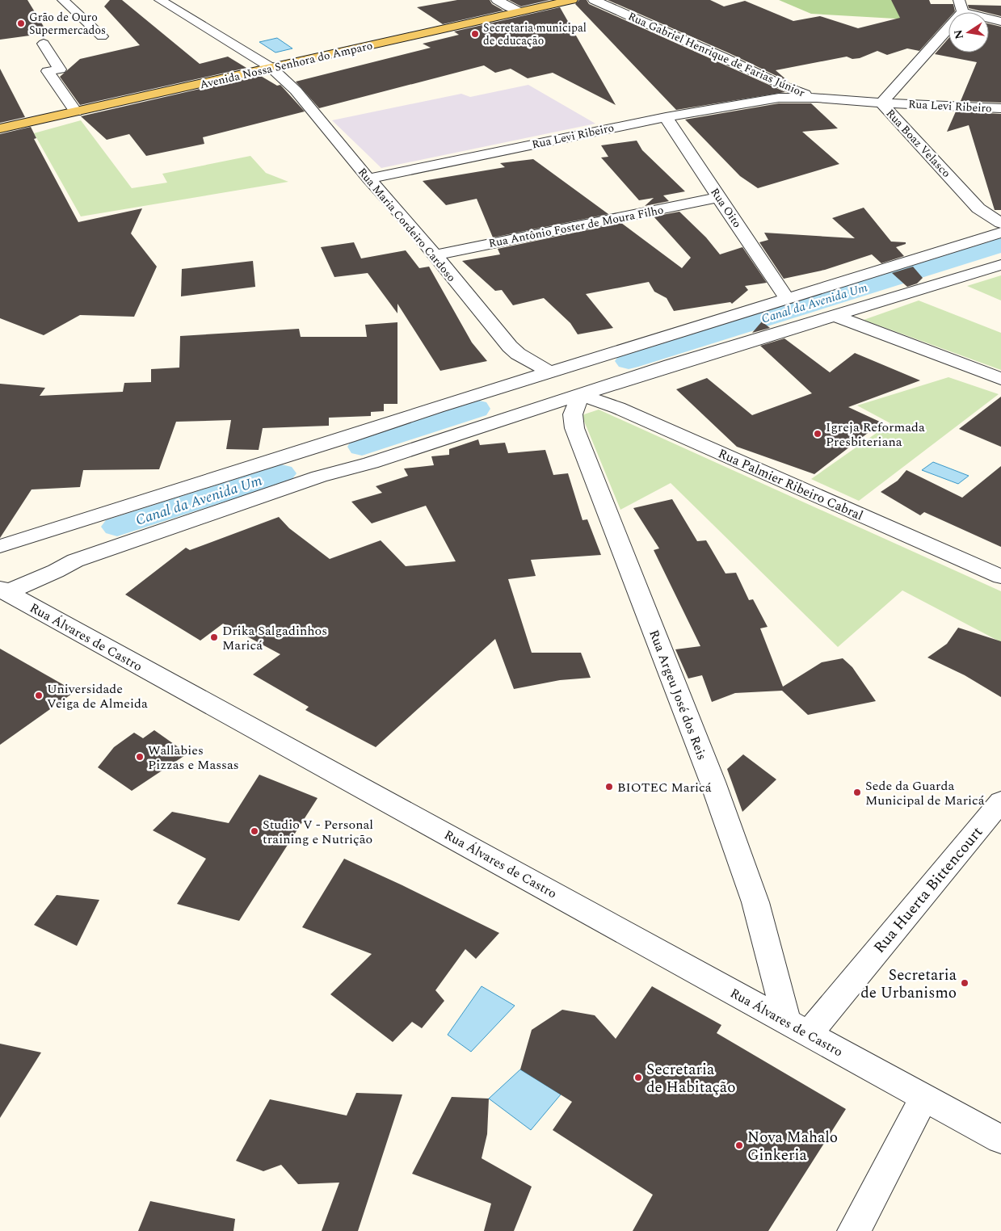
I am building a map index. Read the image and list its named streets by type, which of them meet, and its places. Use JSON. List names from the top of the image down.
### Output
{
  "streets": {
    "main road": ["Avenida Nossa Senhora do Amparo"],
    "street": [
      "Rua Gabriel Henrique de Farias Júnior",
      "Rua Levi Ribeiro",
      "Rua Boaz Velasco",
      "Rua Oito",
      "Rua Maria Cordeiro Cardoso",
      "Rua Antônio Foster de Moura Filho",
      "Rua Palmier Ribeiro Cabral",
      "Rua Álvares de Castro",
      "Rua Argeu José dos Reis",
      "Rua Huerta Bittencourt"
    ]
  },
  "crossings": [
    ["Rua Gabriel Henrique de Farias Júnior", "Rua Levi Ribeiro"],
    ["Avenida Nossa Senhora do Amparo", "Rua Maria Cordeiro Cardoso"],
    ["Rua Levi Ribeiro", "Rua Boaz Velasco"],
    ["Rua Levi Ribeiro", "Rua Oito"],
    ["Rua Levi Ribeiro", "Rua Maria Cordeiro Cardoso"],
    ["Rua Oito", "Rua Antônio Foster de Moura Filho"],
    ["Rua Maria Cordeiro Cardoso", "Rua Antônio Foster de Moura Filho"],
    ["Rua Palmier Ribeiro Cabral", "Rua Argeu José dos Reis"],
    ["Rua Álvares de Castro", "Rua Argeu José dos Reis"],
    ["Rua Álvares de Castro", "Rua Huerta Bittencourt"],
    ["Rua Argeu José dos Reis", "Rua Huerta Bittencourt"]
  ],
  "water": ["Canal da Avenida Um"],
  "places": [
    "Grão de Ouro Supermercados",
    "Secretaria municipal de educação",
    "Igreja Reformada Presbiteriana",
    "Drika Salgadinhos Maricá",
    "Universidade Veiga de Almeida",
    "Wallabies Pizzas e Massas",
    "BIOTEC Maricá",
    "Sede da Guarda Municipal de Maricá",
    "Studio V - Personal training e Nutrição",
    "Secretaria de Urbanismo",
    "Secretaria de Habitação",
    "Nova Mahalo Ginkeria"
  ],
  "north": "left"
}
